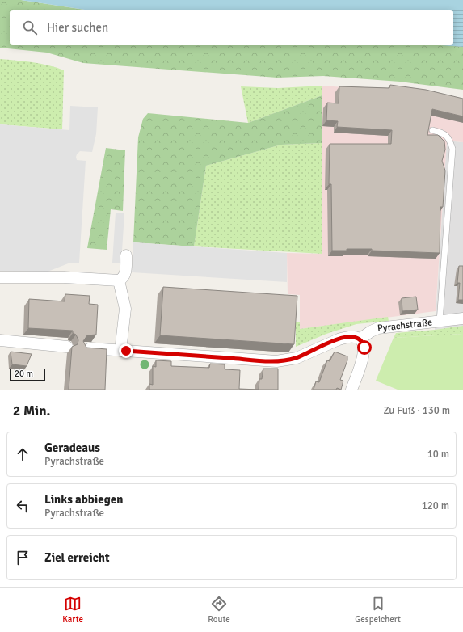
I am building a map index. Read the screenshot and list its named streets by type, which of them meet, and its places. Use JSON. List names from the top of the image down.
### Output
{
  "streets": {
    "street": ["Pyrachstraße"]
  },
  "scale_bar": "20 m",
  "page": {
    "search": "Hier suchen",
    "scale": "20 m",
    "heading": ["2 Min.", "Zu Fuß · 130 m"],
    "list": [
      ["Geradeaus", "Pyrachstraße", "10 m"],
      ["Links abbiegen", "Pyrachstraße", "120 m"],
      "Ziel erreicht"
    ],
    "nav": ["Karte", "Route", "Gespeichert"]
  }
}
